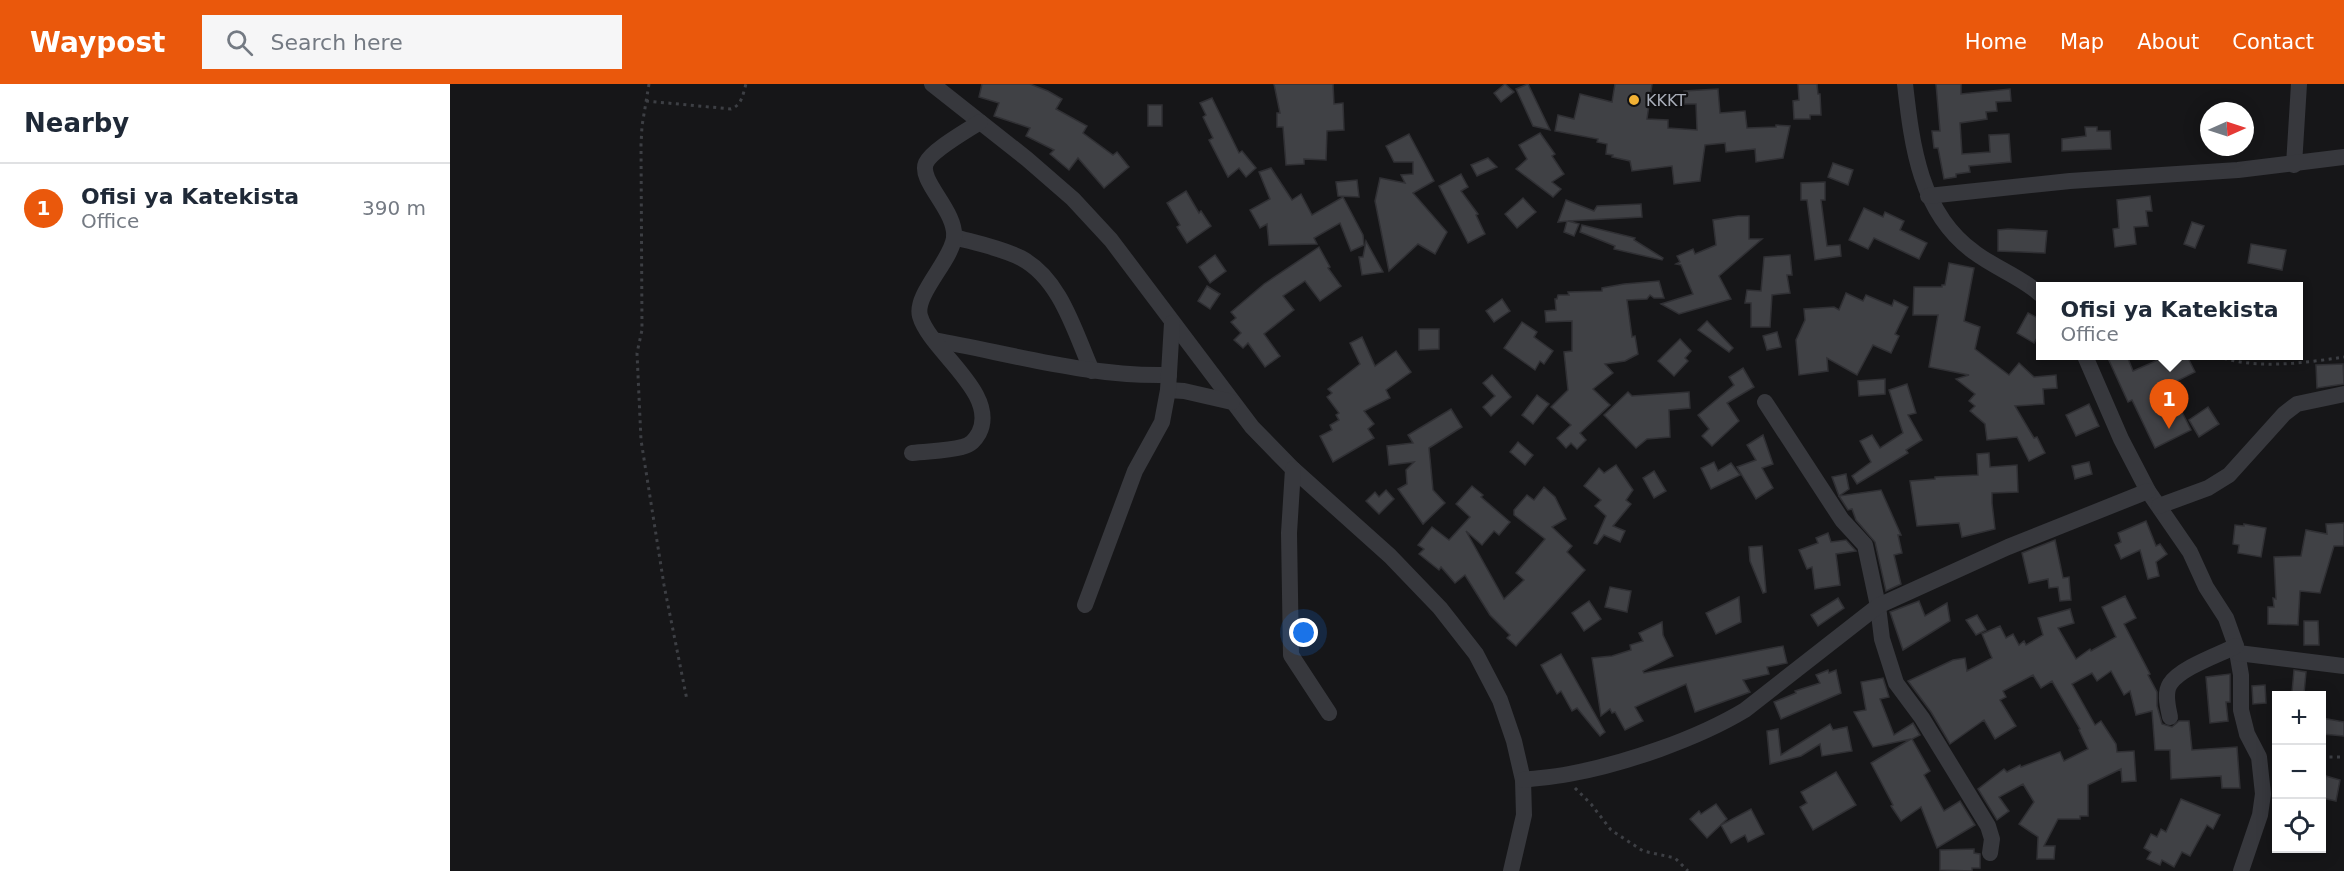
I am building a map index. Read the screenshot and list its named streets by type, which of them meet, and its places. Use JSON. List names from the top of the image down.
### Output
{
  "places": ["KKKT"],
  "north": "right",
  "page": {
    "header": "Waypost",
    "search": "Search here",
    "nav": [
      "Home",
      "Map",
      "About",
      "Contact"
    ],
    "heading": "Nearby",
    "list": [
      {
        "mark": "1",
        "name": "Ofisi ya Katekista",
        "note": "Office",
        "value": "390 m"
      }
    ],
    "popup": ["Ofisi ya Katekista", "Office"],
    "pins": "1",
    "map_buttons": ["+", "−"]
  }
}
